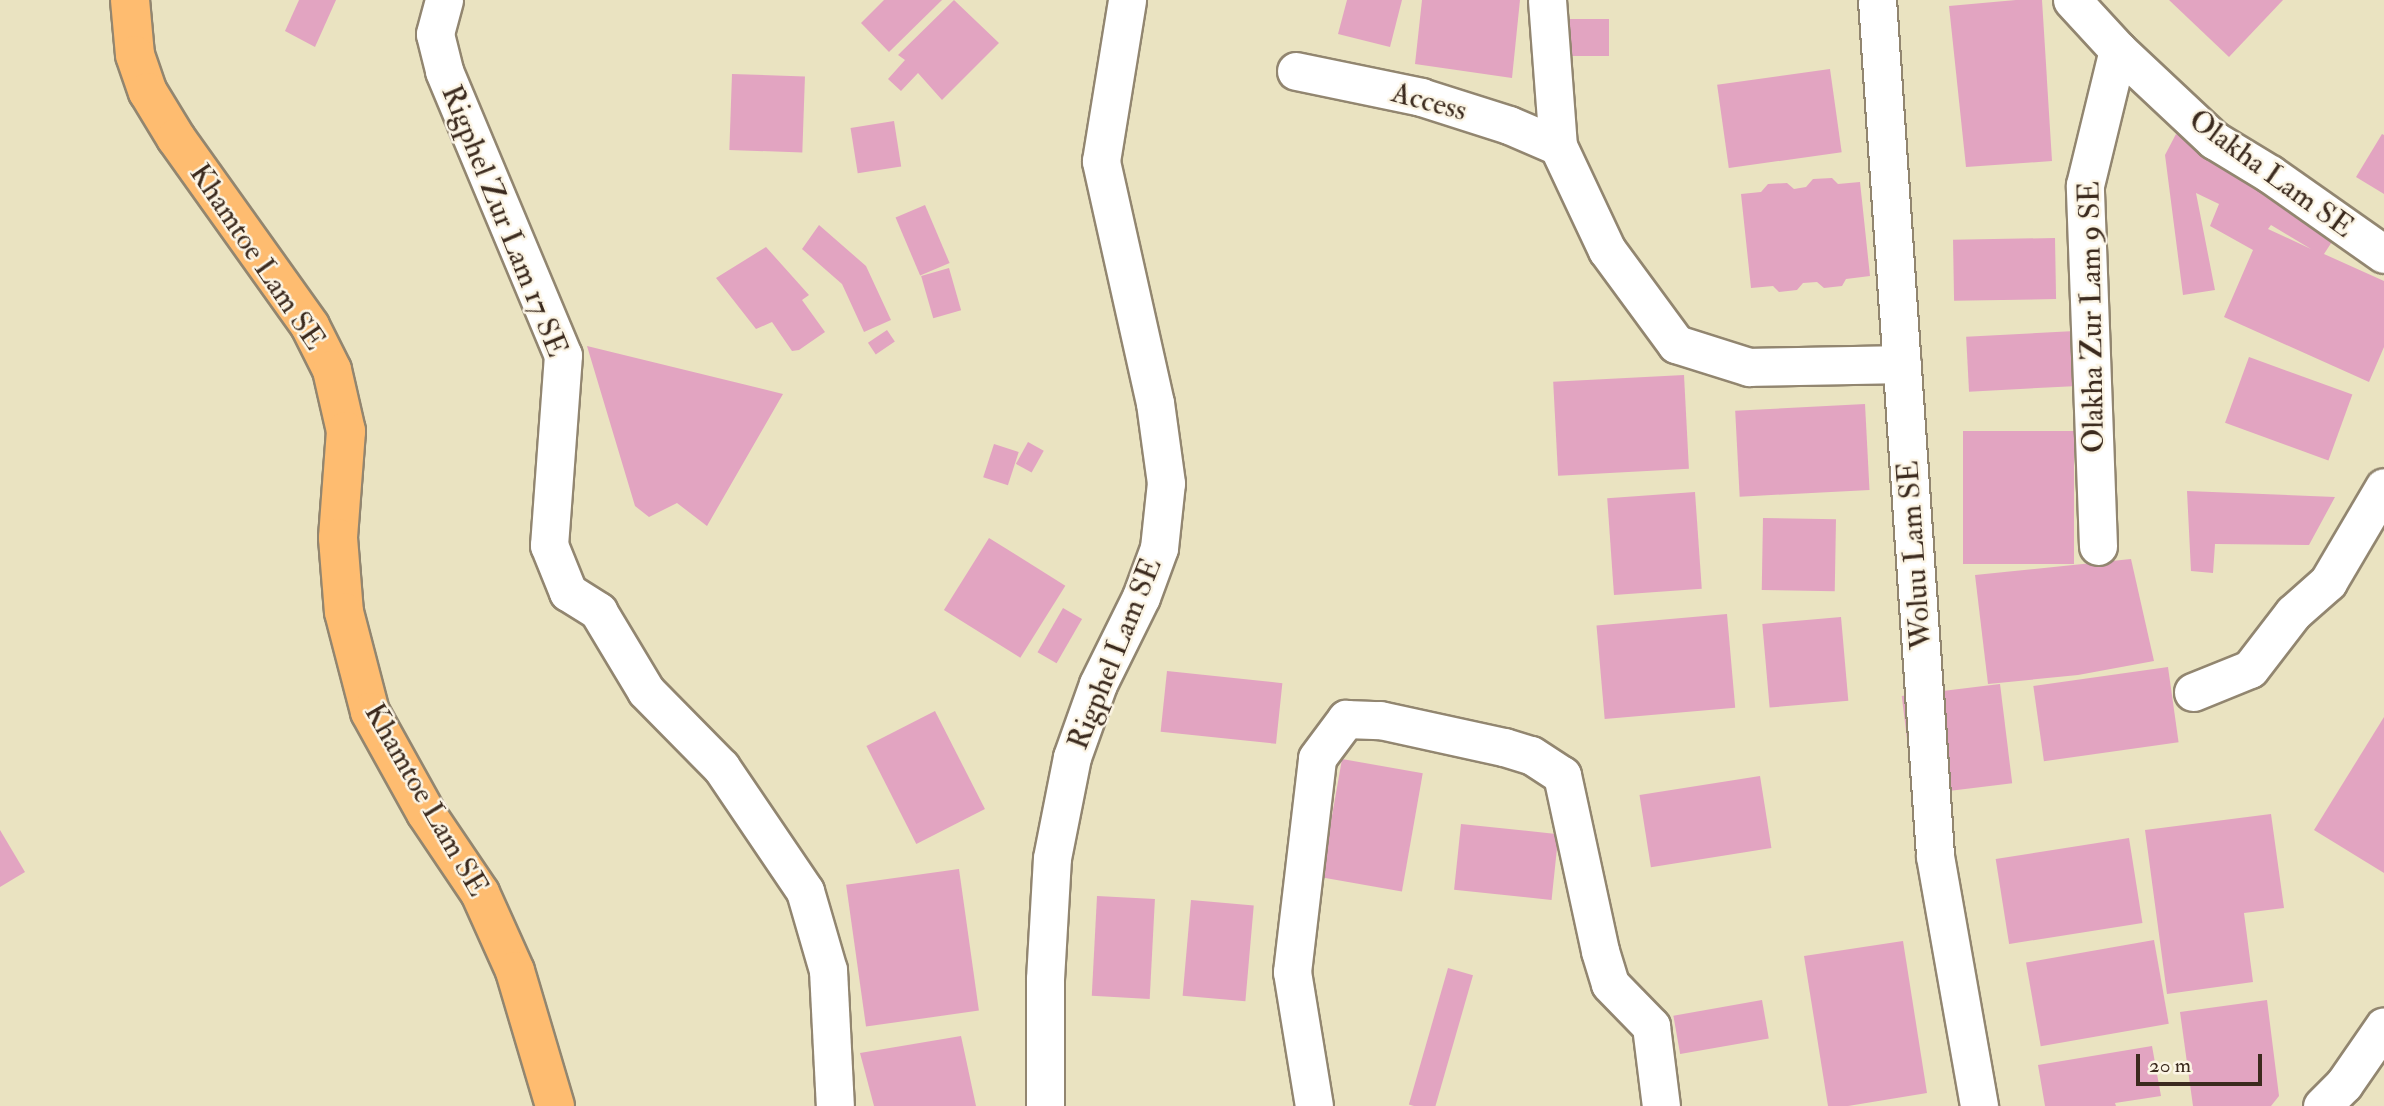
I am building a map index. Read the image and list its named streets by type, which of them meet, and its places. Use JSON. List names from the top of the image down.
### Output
{
  "streets": {
    "main road": ["Khamtoe Lam SE"],
    "street": [
      "Access",
      "Olakha Lam SE",
      "Rigphel Zur Lam 17 SE",
      "Olakha Zur Lam 9 SE",
      "Woluu Lam SE",
      "Rigphel Lam SE"
    ]
  },
  "crossings": [
    ["Olakha Lam SE", "Olakha Zur Lam 9 SE"]
  ],
  "scale_bar": "20 m"
}
